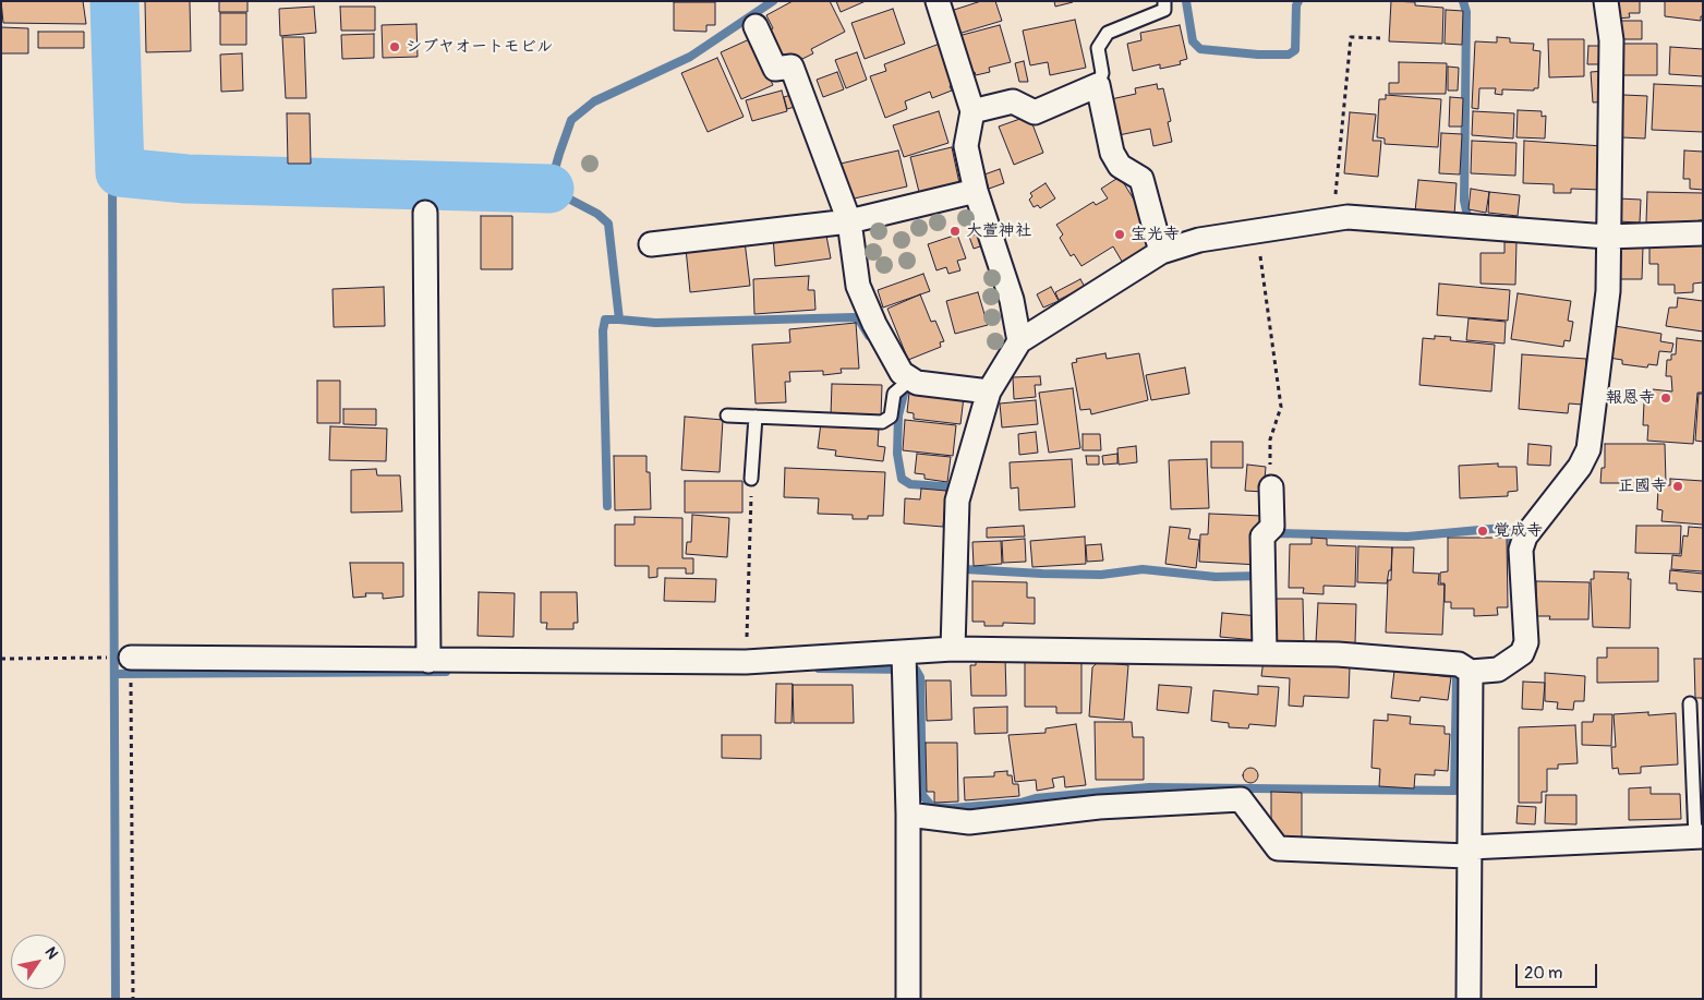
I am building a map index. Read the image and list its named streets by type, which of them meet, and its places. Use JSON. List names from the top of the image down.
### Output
{
  "places": [
    "シブヤオートモビル",
    "大萱神社",
    "宝光寺",
    "報恩寺",
    "正國寺",
    "覚成寺"
  ],
  "scale_bar": "20 m",
  "north": "top right"
}
